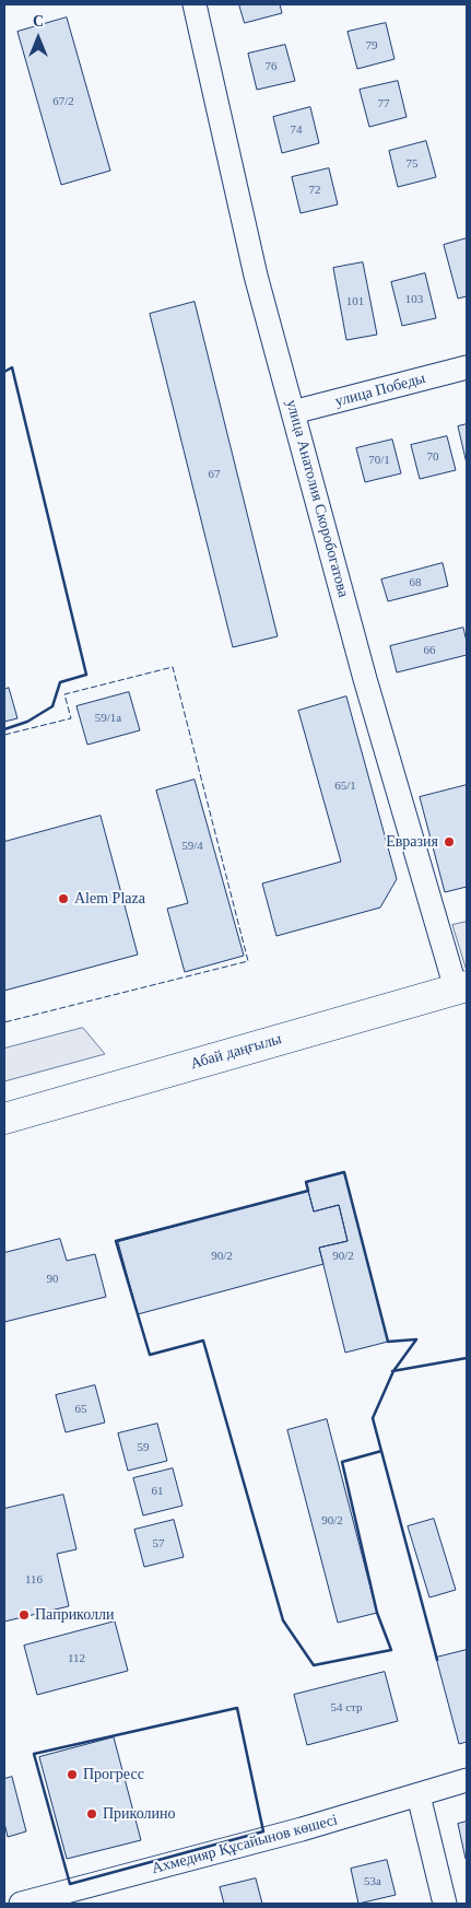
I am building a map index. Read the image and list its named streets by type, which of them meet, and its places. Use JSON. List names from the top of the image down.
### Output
{
  "streets": {
    "main road": ["Абай даңғылы"],
    "street": ["улица Победы", "улица Анатолия Скоробогатова", "Ахмедияр Құсайынов көшесі"]
  },
  "crossings": [
    ["улица Победы", "улица Анатолия Скоробогатова"],
    ["улица Анатолия Скоробогатова", "Абай даңғылы"]
  ],
  "places": [
    "Евразия",
    "Alem Plaza",
    "Паприколли",
    "Прогресс",
    "Приколино"
  ],
  "house_numbers": [
    "79",
    "76",
    "67/2",
    "77",
    "74",
    "75",
    "72",
    "103",
    "101",
    "70",
    "70/1",
    "67",
    "68",
    "66",
    "59/1а",
    "65/1",
    "59/4",
    "90/2",
    "90/2",
    "90",
    "65",
    "59",
    "61",
    "90/2",
    "57",
    "116",
    "112",
    "54 стр",
    "53а"
  ],
  "north": "top"
}
